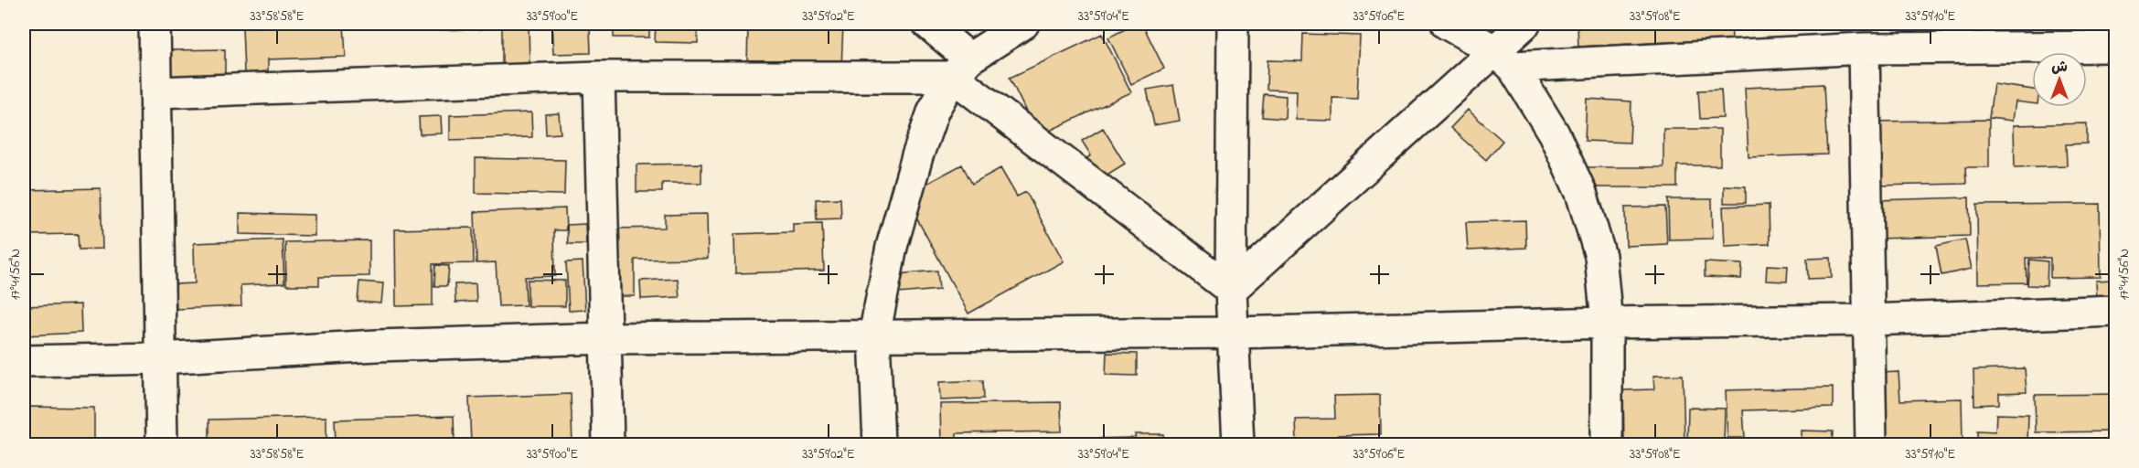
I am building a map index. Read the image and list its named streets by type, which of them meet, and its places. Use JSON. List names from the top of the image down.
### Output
{
  "north": "top",
  "coordinates": [
    "33°58'58\"E",
    "33°59'00\"E",
    "33°59'02\"E",
    "33°59'04\"E",
    "33°59'06\"E",
    "33°59'08\"E",
    "33°59'10\"E",
    "17°41'56\"N"
  ]
}
